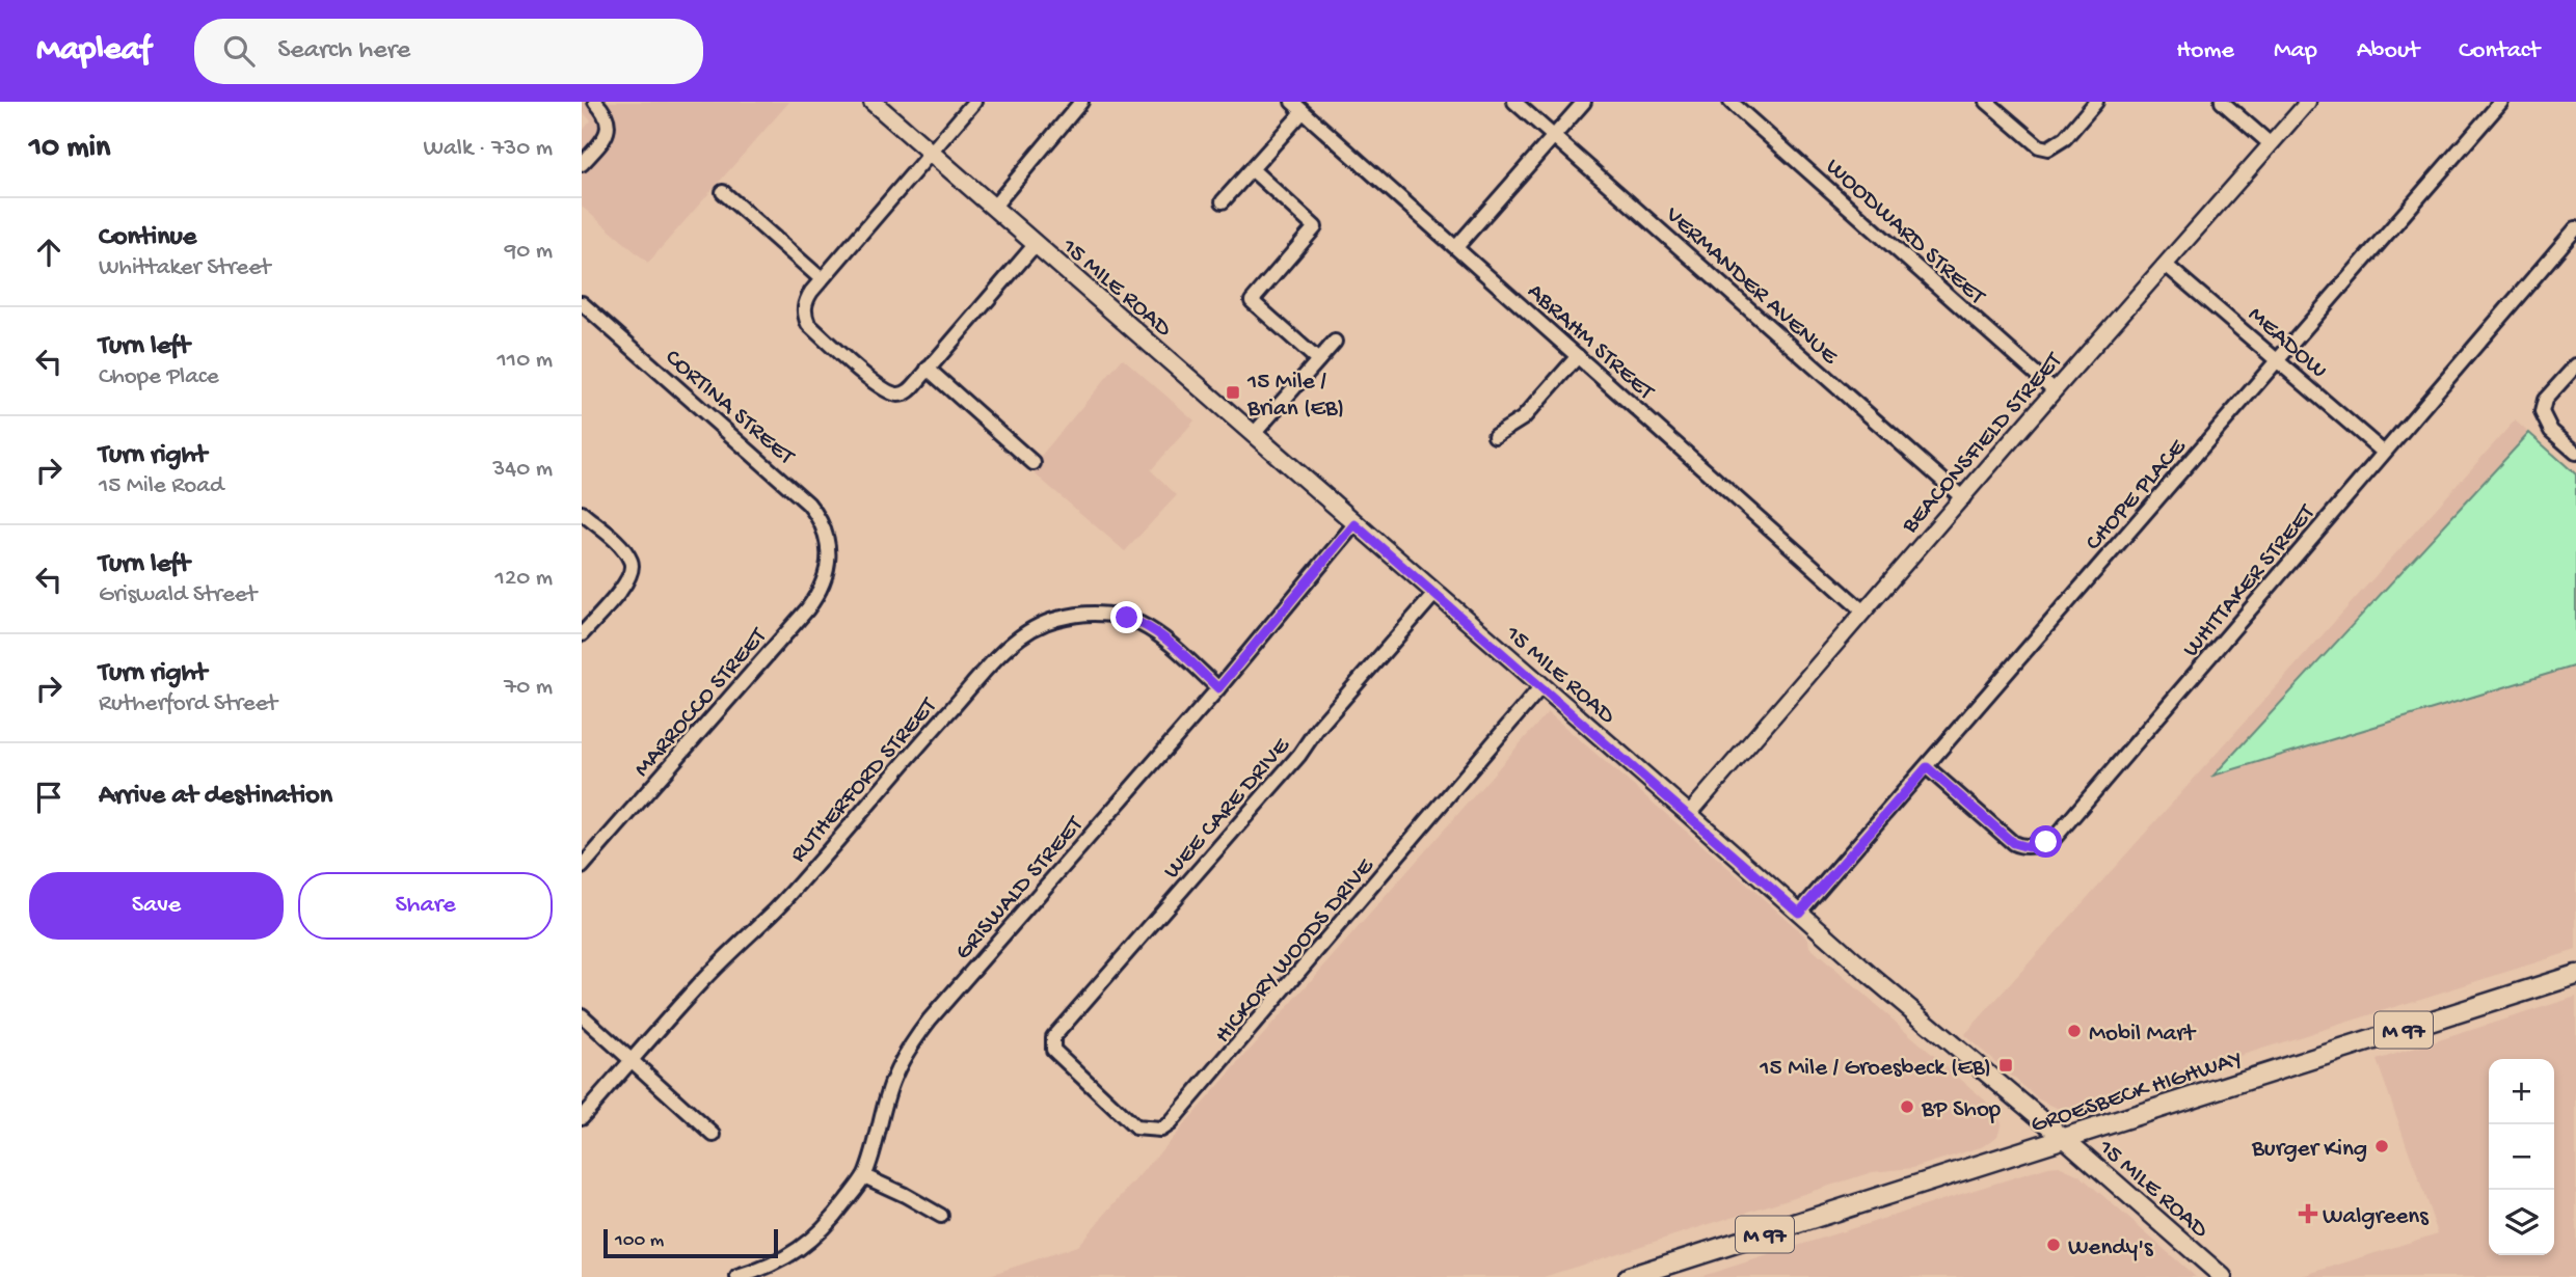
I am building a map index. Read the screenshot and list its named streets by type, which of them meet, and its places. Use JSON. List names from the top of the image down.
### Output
{
  "streets": {
    "main road": ["15 MILE ROAD", "M 97", "GROESBECK HIGHWAY"],
    "street": [
      "WOODWARD STREET",
      "VERMANDER AVENUE",
      "ABRAHM STREET",
      "MEADOW",
      "CORTINA STREET",
      "BEACONSFIELD STREET",
      "CHOPE PLACE",
      "WHITTAKER STREET",
      "MARROCCO STREET",
      "RUTHERFORD STREET",
      "WEE CARE DRIVE",
      "GRISWALD STREET",
      "HICKORY WOODS DRIVE"
    ]
  },
  "crossings": [
    ["WOODWARD STREET", "BEACONSFIELD STREET"],
    ["VERMANDER AVENUE", "BEACONSFIELD STREET"],
    ["15 MILE ROAD", "BEACONSFIELD STREET"],
    ["15 MILE ROAD", "CHOPE PLACE"],
    ["15 MILE ROAD", "WEE CARE DRIVE"],
    ["15 MILE ROAD", "GRISWALD STREET"],
    ["15 MILE ROAD", "HICKORY WOODS DRIVE"],
    ["15 MILE ROAD", "GROESBECK HIGHWAY"],
    ["ABRAHM STREET", "BEACONSFIELD STREET"],
    ["MEADOW", "BEACONSFIELD STREET"],
    ["MEADOW", "CHOPE PLACE"],
    ["MEADOW", "WHITTAKER STREET"],
    ["CORTINA STREET", "MARROCCO STREET"],
    ["CHOPE PLACE", "WHITTAKER STREET"],
    ["RUTHERFORD STREET", "GRISWALD STREET"],
    ["WEE CARE DRIVE", "HICKORY WOODS DRIVE"]
  ],
  "places": {
    "transit": ["15 Mile / Brian (EB)", "15 Mile / Groesbeck (EB)"],
    "other": [
      "Mobil Mart",
      "BP Shop",
      "Burger King",
      "Wendy's"
    ],
    "health": ["Walgreens"]
  },
  "scale_bar": "100 m",
  "page": {
    "header": "Mapleaf",
    "search": "Search here",
    "nav": [
      "Home",
      "Map",
      "About",
      "Contact"
    ],
    "heading": ["10 min", "Walk · 730 m"],
    "list": [
      ["Continue", "Whittaker Street", "90 m"],
      ["Turn left", "Chope Place", "110 m"],
      ["Turn right", "15 Mile Road", "340 m"],
      ["Turn left", "Griswald Street", "120 m"],
      ["Turn right", "Rutherford Street", "70 m"],
      "Arrive at destination"
    ],
    "buttons": ["Save", "Share"],
    "map_buttons": ["+", "−"],
    "scale": "100 m"
  }
}
